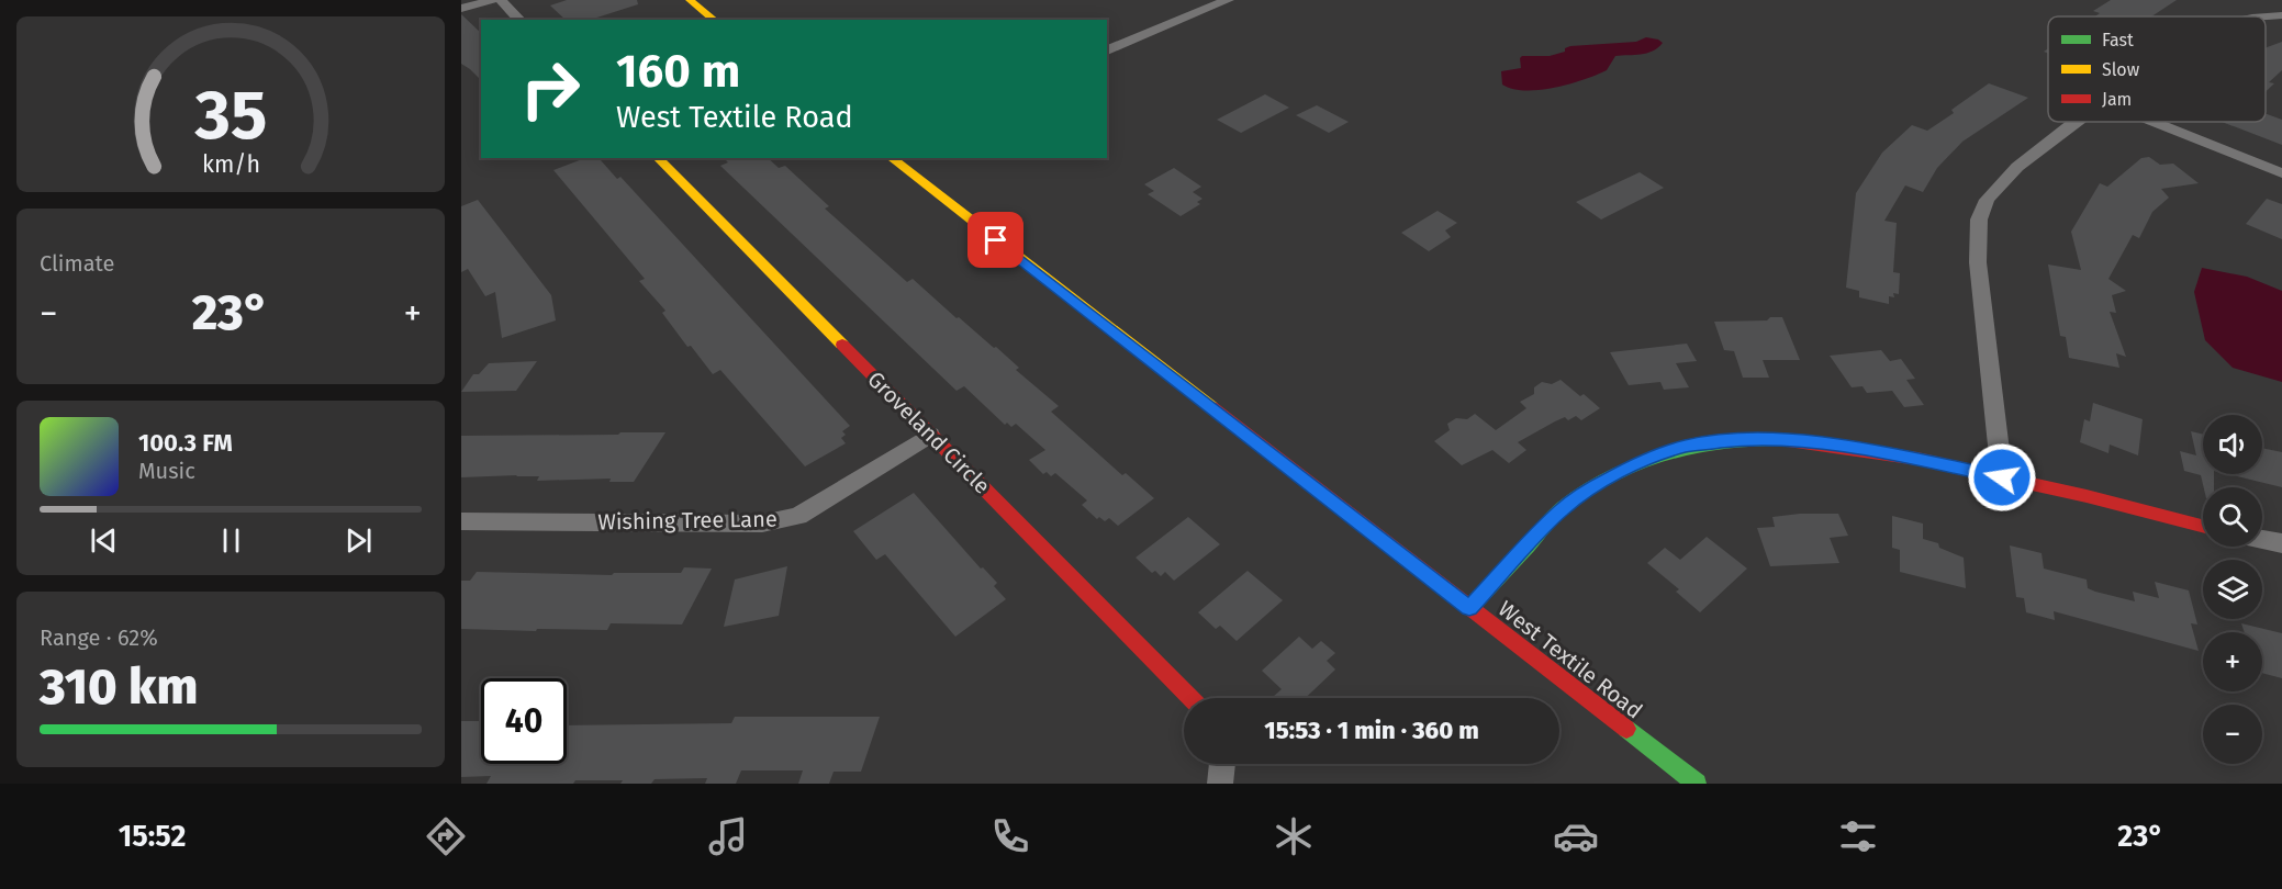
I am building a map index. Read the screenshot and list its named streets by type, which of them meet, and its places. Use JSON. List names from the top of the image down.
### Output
{
  "streets": {
    "street": ["Groveland Circle", "Wishing Tree Lane", "West Textile Road"]
  },
  "crossings": [
    ["Groveland Circle", "Wishing Tree Lane"]
  ],
  "legend": ["Fast", "Slow", "Jam"],
  "page": {
    "turn": ["160 m", "West Textile Road"],
    "tile": [
      "Climate",
      ["Range · 62%", "310 km"]
    ],
    "heat": ["−", "23°", "+"],
    "map_buttons": ["+", "−"],
    "song": ["100.3 FM", "Music"],
    "limit": "40",
    "trip": "15:53 · 1 min · 360 m",
    "tabs": ["15:52", "23°"],
    "gauge": ["35", "km/h"]
  }
}
